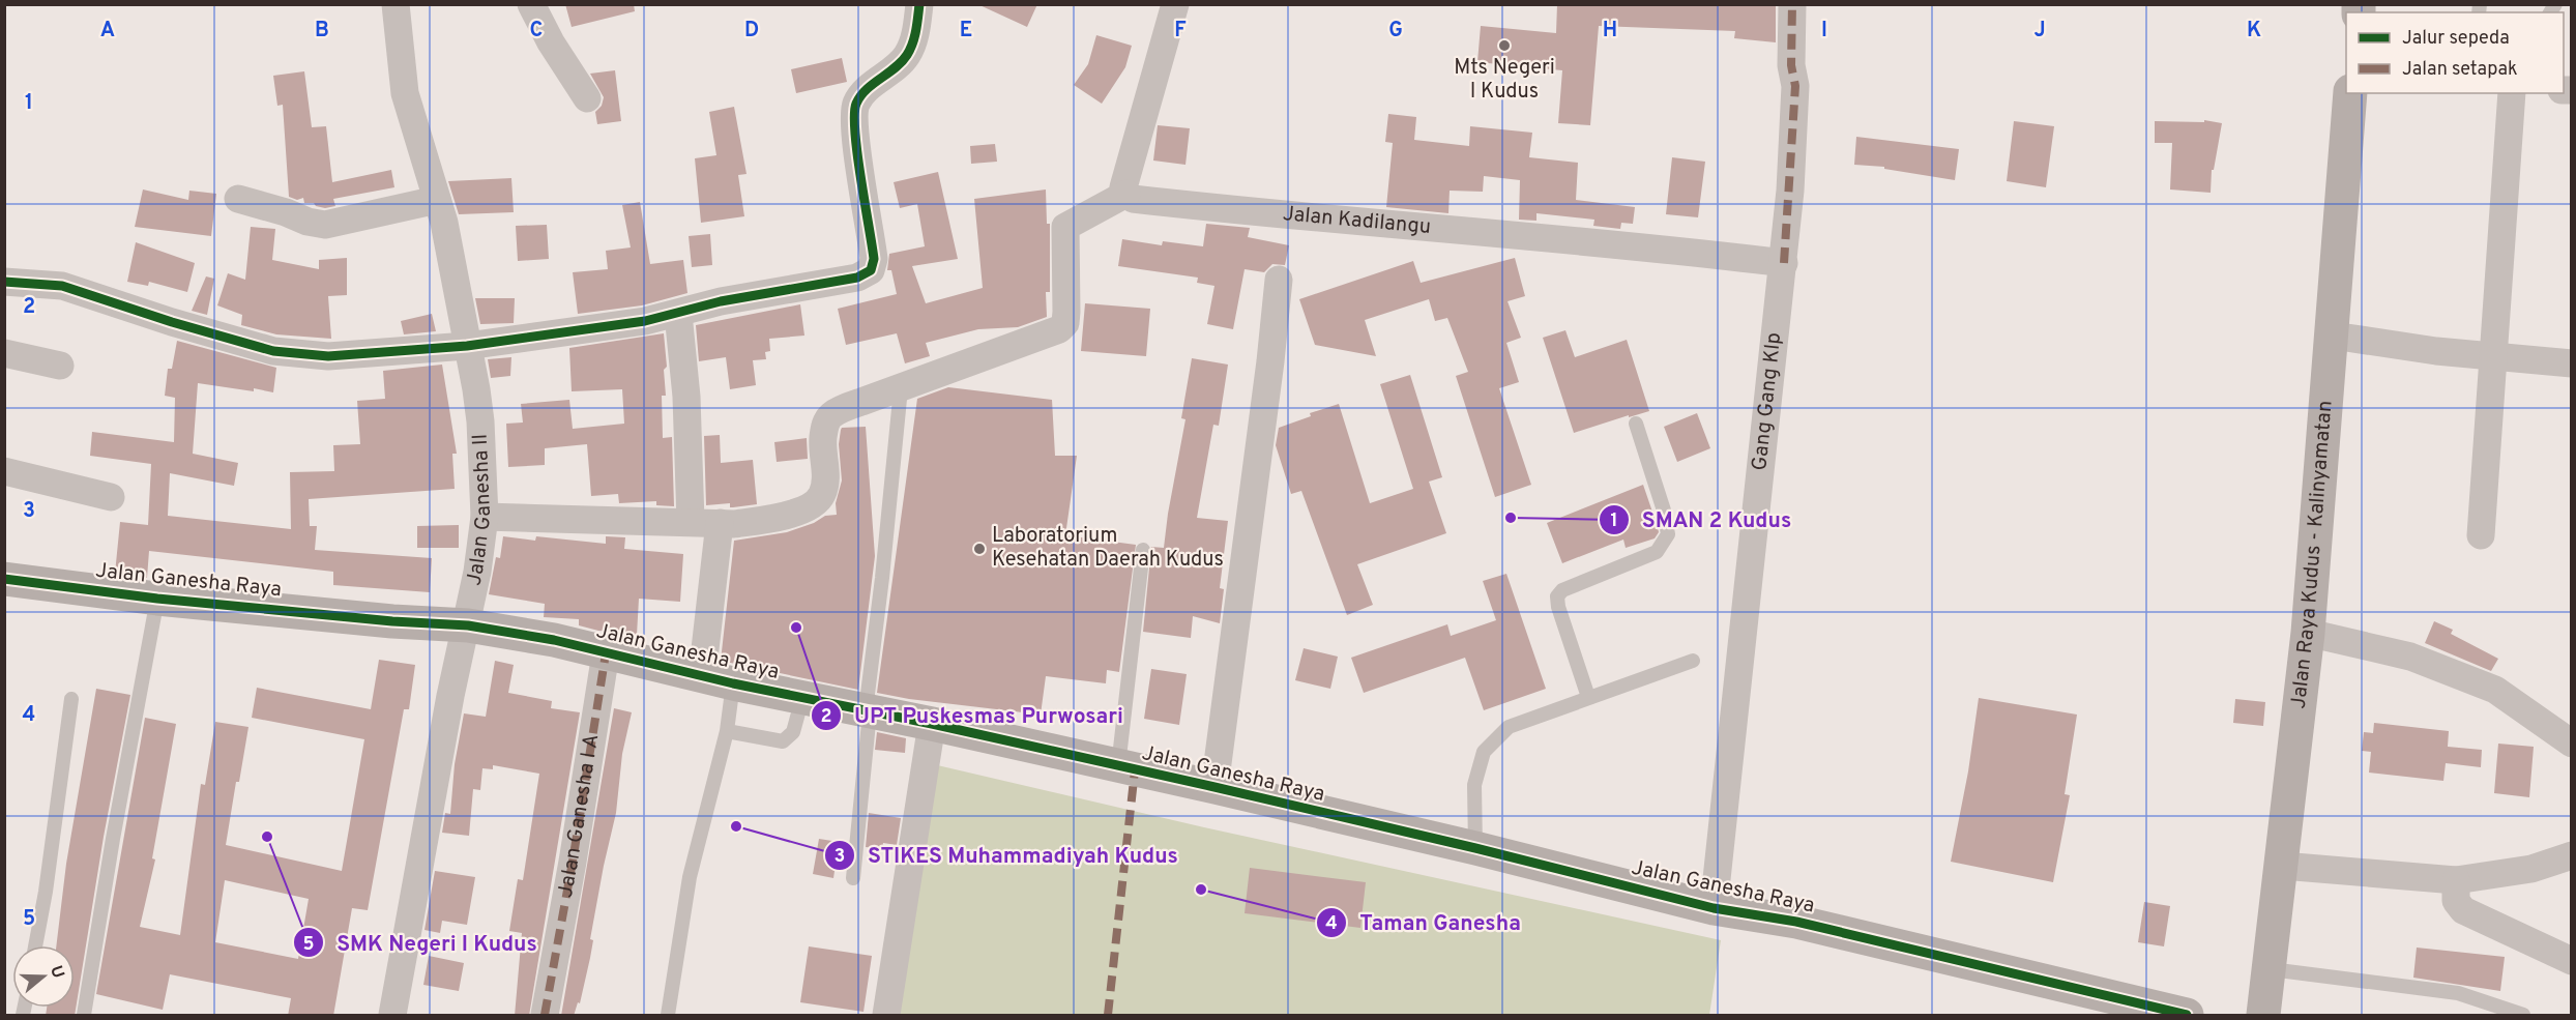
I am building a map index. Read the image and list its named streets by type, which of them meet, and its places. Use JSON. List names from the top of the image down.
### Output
{
  "streets": {
    "street": [
      "Jalan Kadilangu",
      "Gang Gang Klp",
      "Jalan Ganesha II",
      "Jalan Raya Kudus - Kalinyamatan",
      "Jalan Ganesha Raya",
      "Jalan Ganesha I A"
    ]
  },
  "crossings": [
    ["Jalan Kadilangu", "Gang Gang Klp"],
    ["Gang Gang Klp", "Jalan Ganesha Raya"],
    ["Jalan Ganesha II", "Jalan Ganesha Raya"],
    ["Jalan Ganesha Raya", "Jalan Ganesha I A"]
  ],
  "places": [
    "Mts Negeri I Kudus",
    "SMAN 2 Kudus",
    "Laboratorium Kesehatan Daerah Kudus",
    "UPT Puskesmas Purwosari",
    "STIKES Muhammadiyah Kudus",
    "SMK Negeri I Kudus",
    "Taman Ganesha"
  ],
  "legend": ["Jalur sepeda", "Jalan setapak"],
  "north": "right",
  "grid": {
    "columns": [
      "A",
      "B",
      "C",
      "D",
      "E",
      "F",
      "G",
      "H",
      "I",
      "J",
      "K"
    ],
    "rows": [
      "1",
      "2",
      "3",
      "4",
      "5"
    ]
  }
}
